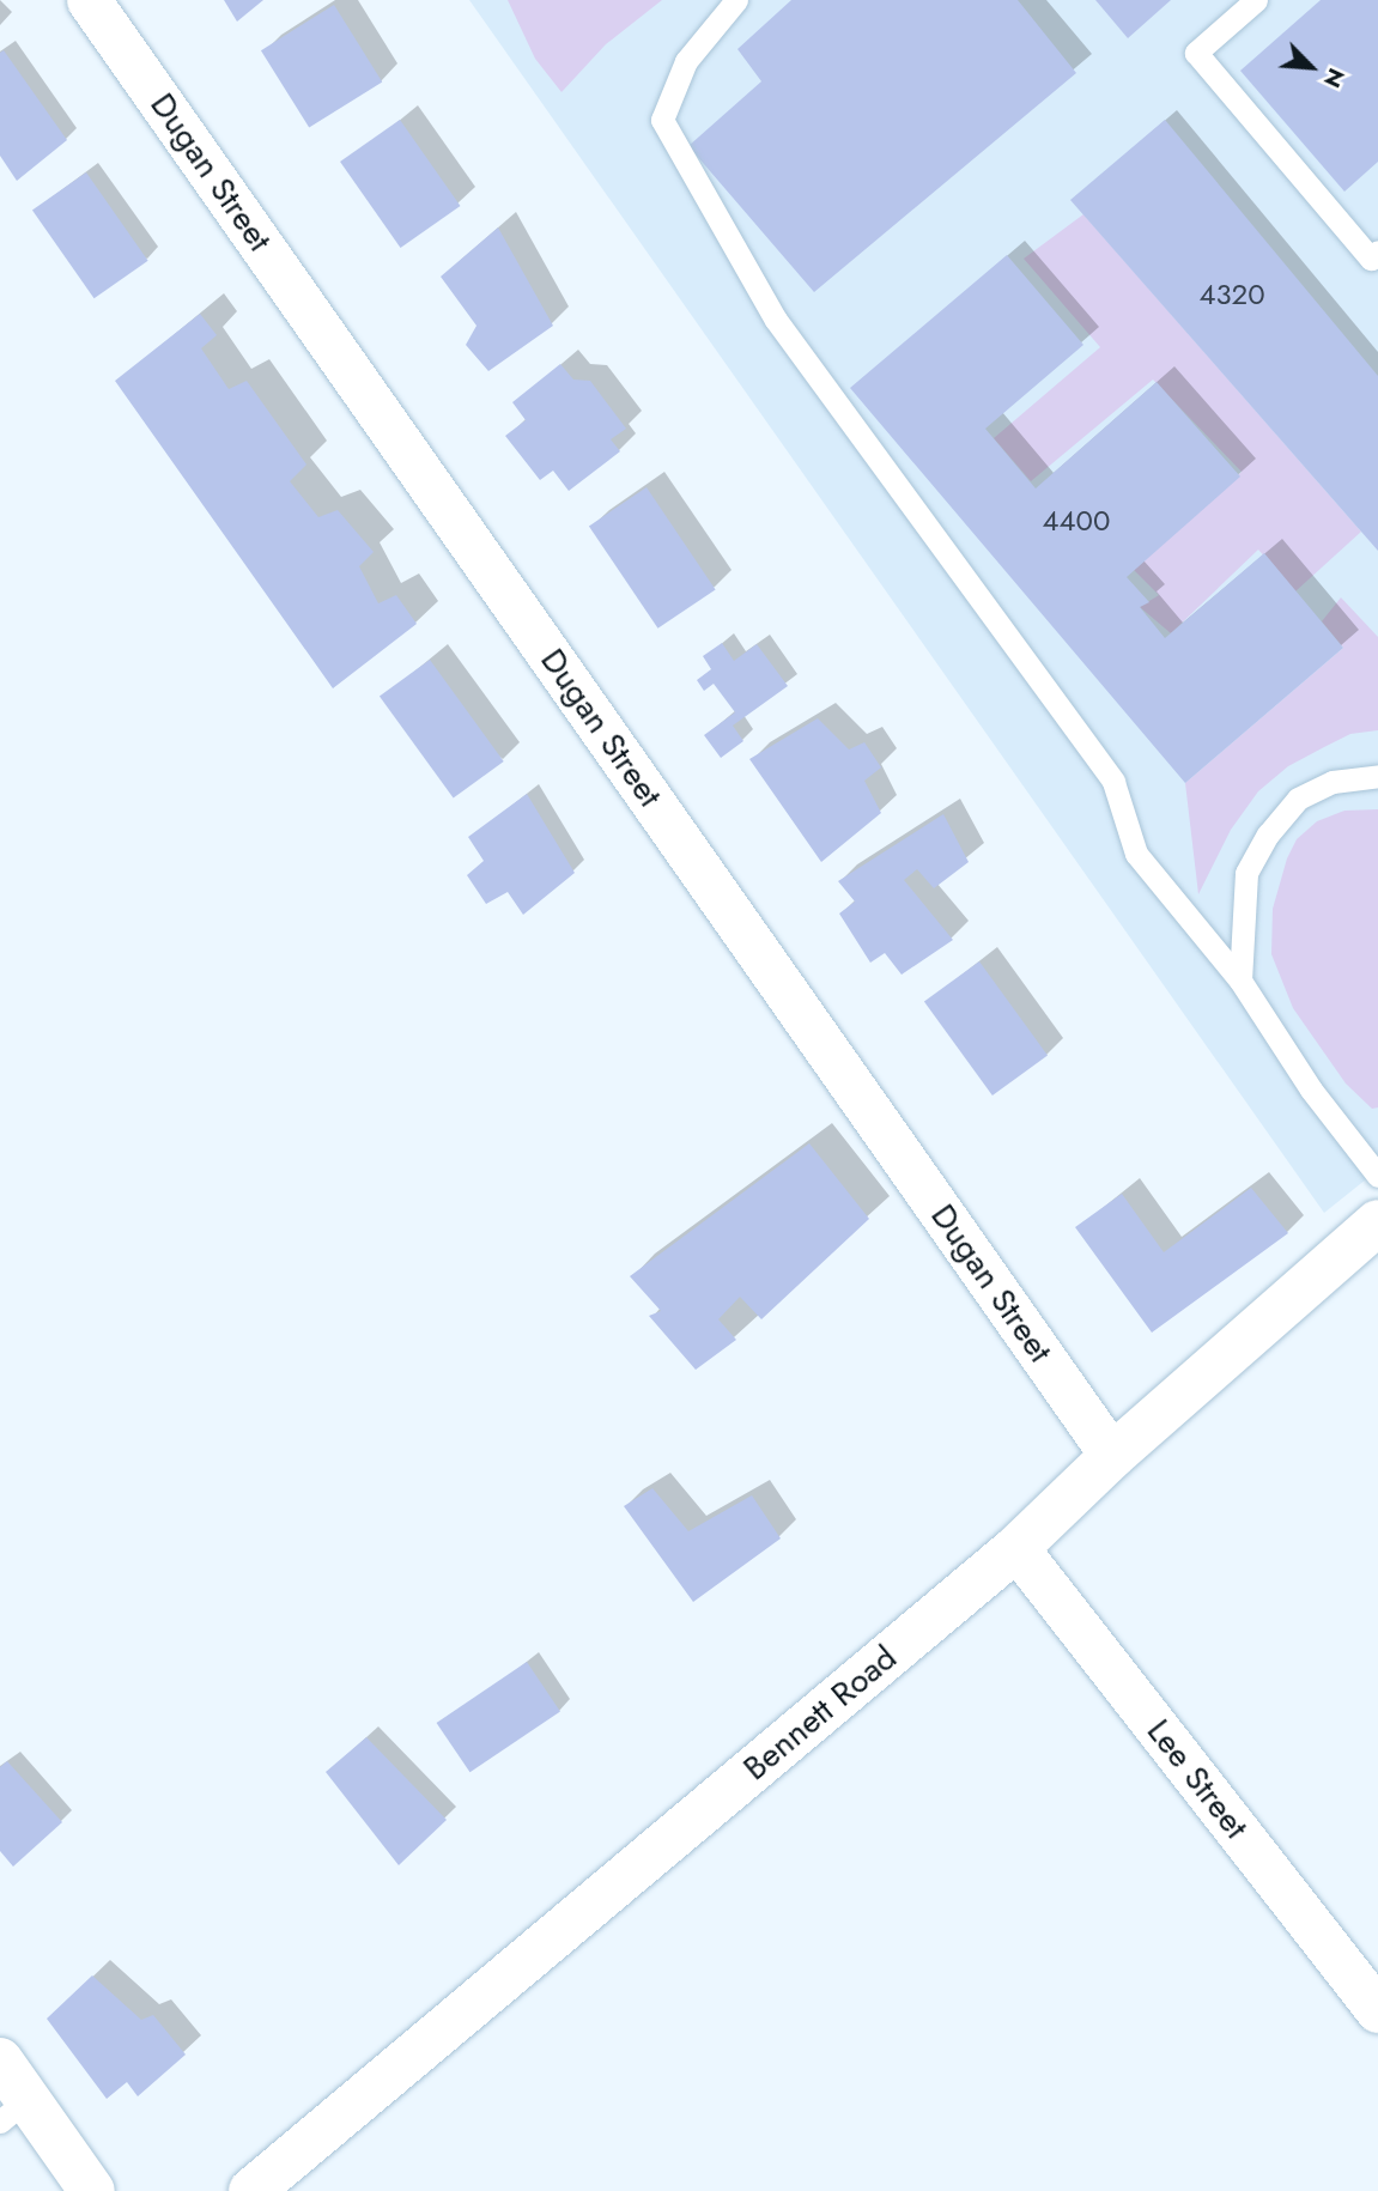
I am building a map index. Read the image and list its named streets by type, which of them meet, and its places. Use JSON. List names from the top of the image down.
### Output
{
  "streets": {
    "street": ["Dugan Street", "Bennett Road", "Lee Street"]
  },
  "crossings": [
    ["Dugan Street", "Bennett Road"],
    ["Bennett Road", "Lee Street"]
  ],
  "house_numbers": ["4320", "4400"],
  "north": "bottom right"
}
